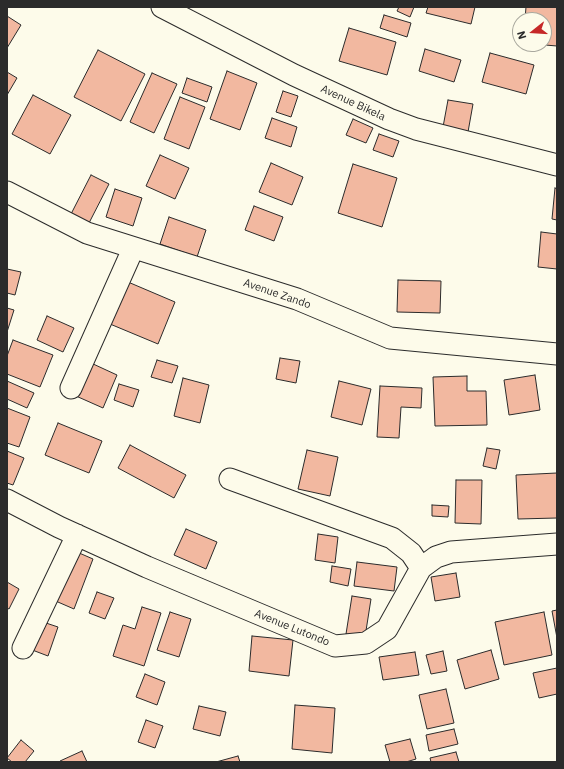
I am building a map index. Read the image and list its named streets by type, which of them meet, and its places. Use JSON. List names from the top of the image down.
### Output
{
  "streets": {
    "street": ["Avenue Bikela", "Avenue Zando", "Avenue Lutondo"]
  },
  "north": "left"
}
